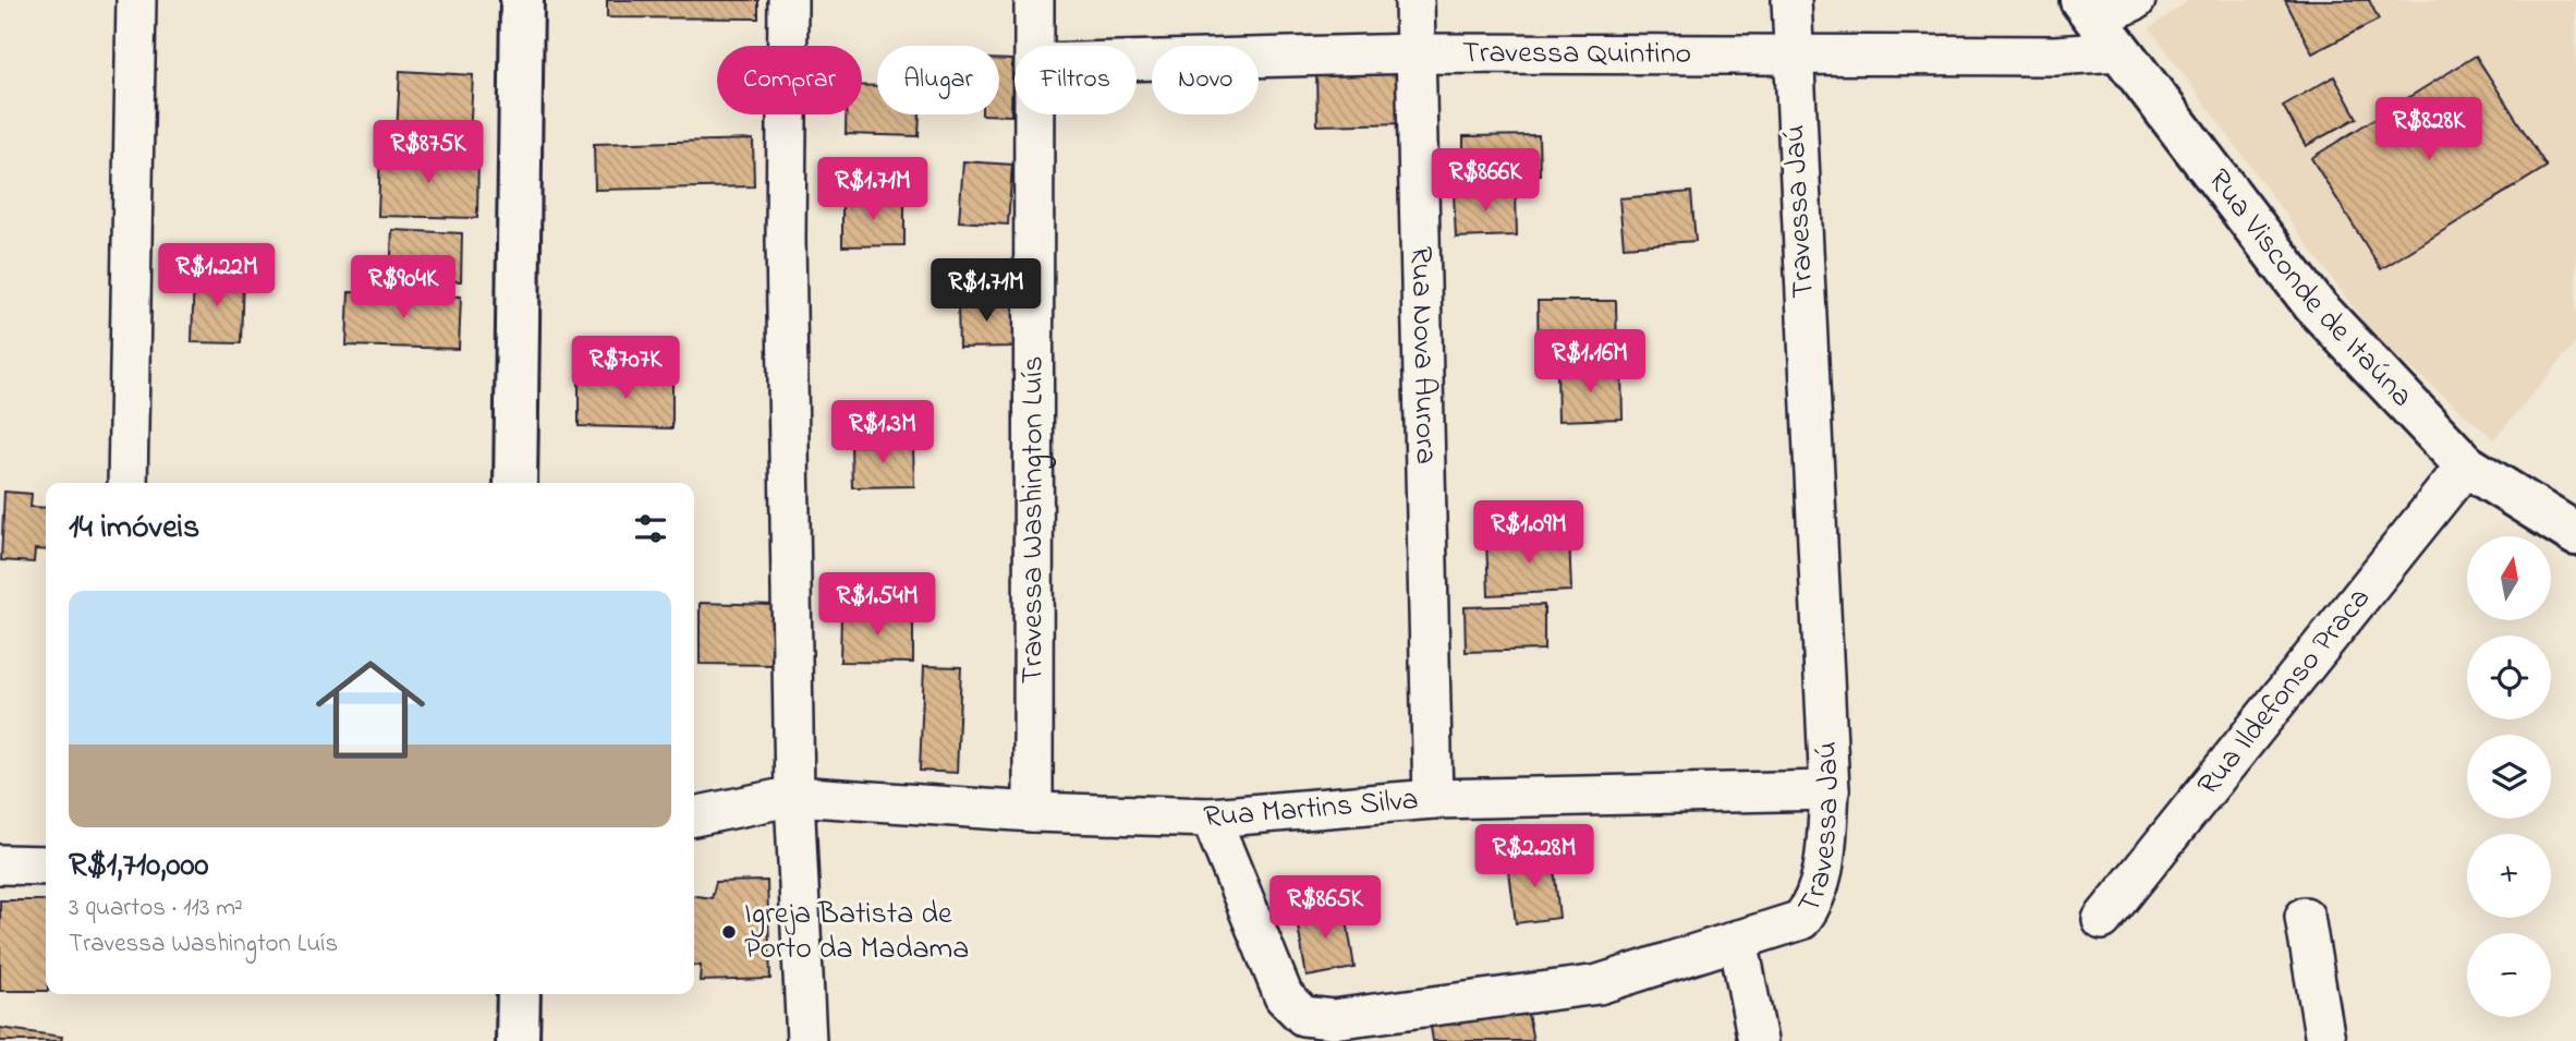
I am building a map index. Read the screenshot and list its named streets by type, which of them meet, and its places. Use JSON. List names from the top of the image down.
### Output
{
  "streets": {
    "main road": ["Rua Visconde de Itaúna"],
    "street": [
      "Travessa Quintino",
      "Travessa Jaú",
      "Rua Nova Aurora",
      "Travessa Washington Luís",
      "Rua Ildefonso Praca",
      "Rua Martins Silva"
    ]
  },
  "crossings": [
    ["Travessa Quintino", "Travessa Jaú"],
    ["Travessa Quintino", "Rua Visconde de Itaúna"],
    ["Travessa Quintino", "Rua Nova Aurora"],
    ["Travessa Jaú", "Rua Martins Silva"],
    ["Rua Visconde de Itaúna", "Rua Ildefonso Praca"],
    ["Rua Nova Aurora", "Rua Martins Silva"],
    ["Travessa Washington Luís", "Rua Martins Silva"]
  ],
  "places": ["Igreja Batista de Porto da Madama"],
  "north": "top",
  "page": {
    "chip": [
      "Comprar",
      "Alugar",
      "Filtros",
      "Novo"
    ],
    "price": [
      "R$828K",
      "R$875K",
      "R$866K",
      "R$1.71M",
      "R$1.22M",
      "R$904K",
      "R$1.71M",
      "R$1.16M",
      "R$707K",
      "R$1.3M",
      "R$1.09M",
      "R$1.54M",
      "R$2.28M",
      "R$865K"
    ],
    "heading": "14 imóveis",
    "map_buttons": ["+", "−"],
    "list": [
      {
        "name": "R$1,710,000",
        "note": "3 quartos · 113 m² · Travessa Washington Luís"
      }
    ]
  }
}
